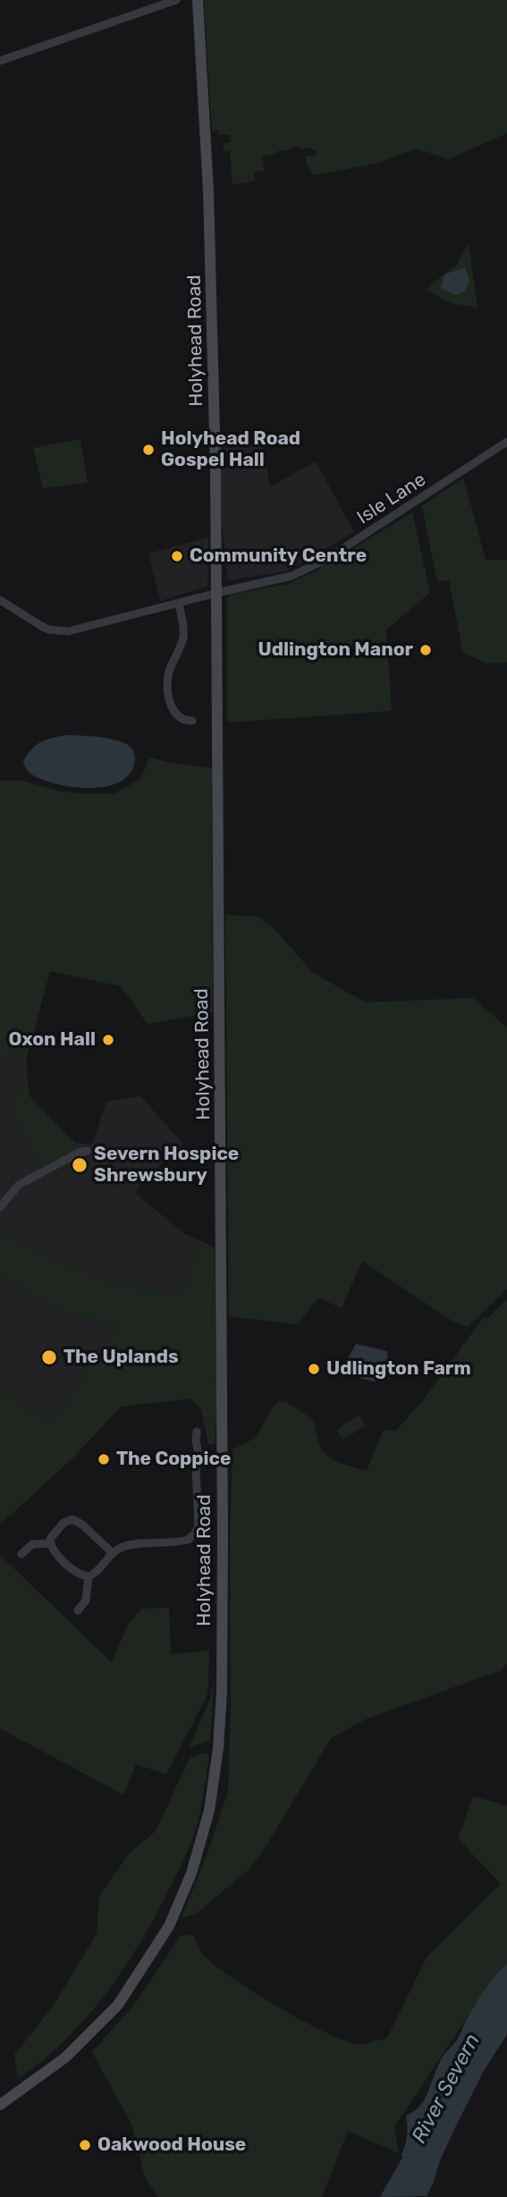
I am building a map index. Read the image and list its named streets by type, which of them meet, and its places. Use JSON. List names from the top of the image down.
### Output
{
  "streets": {
    "main road": ["Holyhead Road"],
    "street": ["Isle Lane"]
  },
  "crossings": [
    ["Holyhead Road", "Isle Lane"]
  ],
  "water": ["River Severn"],
  "places": [
    "Holyhead Road Gospel Hall",
    "Community Centre",
    "Udlington Manor",
    "Oxon Hall",
    "Severn Hospice Shrewsbury",
    "The Uplands",
    "Udlington Farm",
    "The Coppice",
    "Oakwood House"
  ]
}
